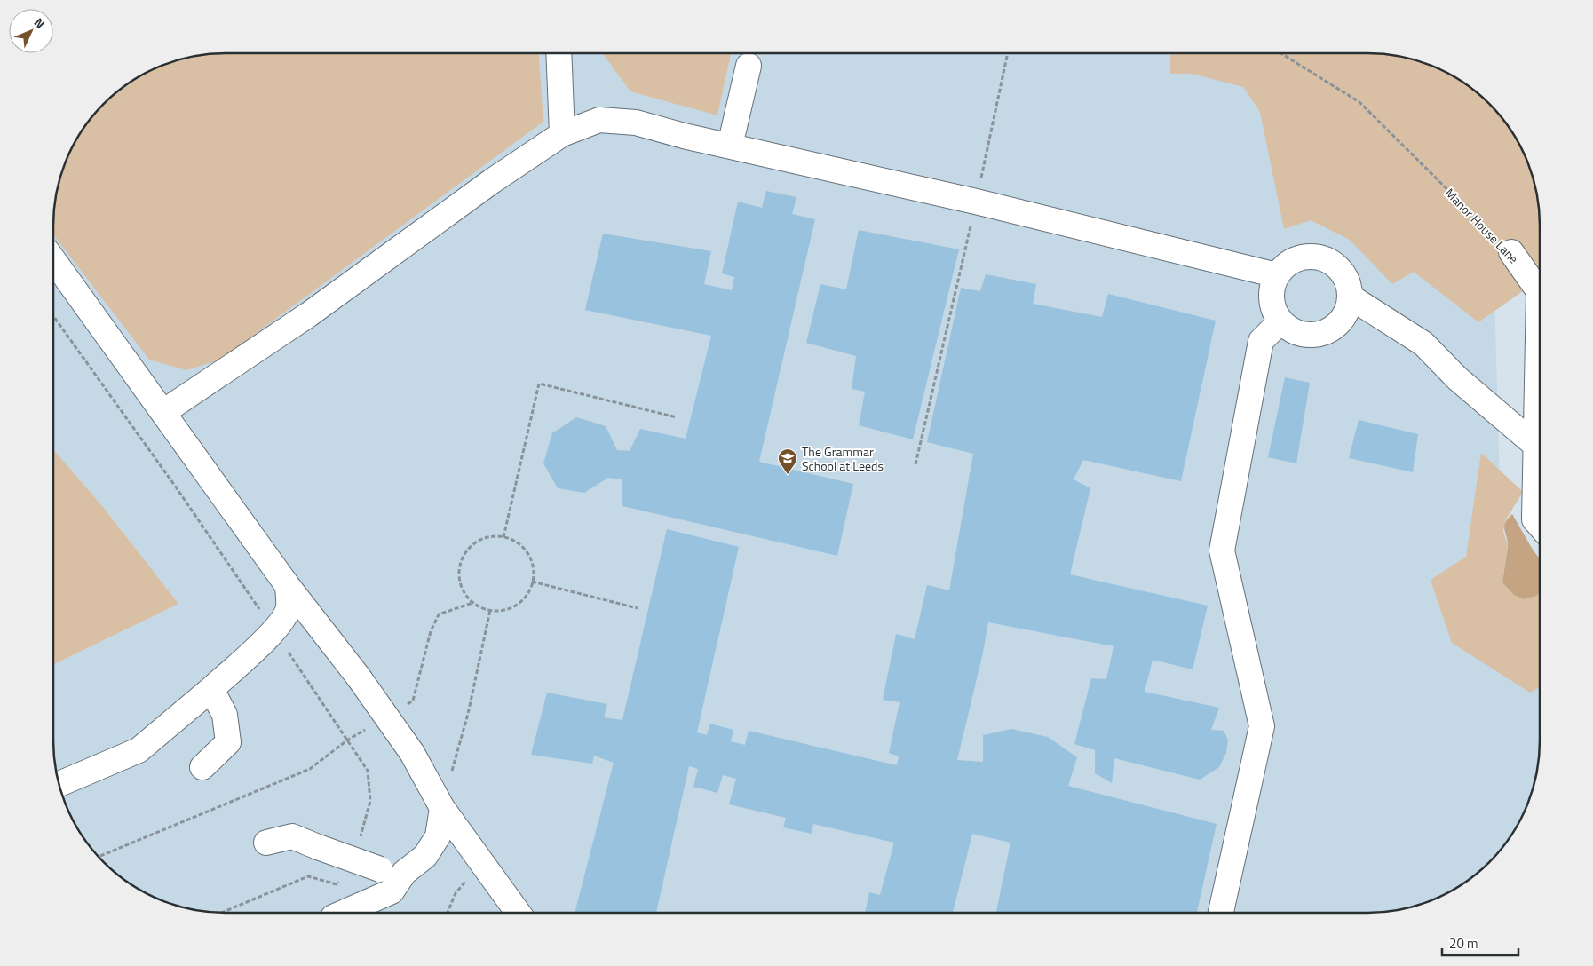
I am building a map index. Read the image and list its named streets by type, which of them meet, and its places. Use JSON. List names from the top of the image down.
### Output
{
  "streets": {
    "street": ["Manor House Lane"]
  },
  "places": {
    "school or university": ["The Grammar School at Leeds"]
  },
  "scale_bar": "20 m",
  "north": "top right"
}
